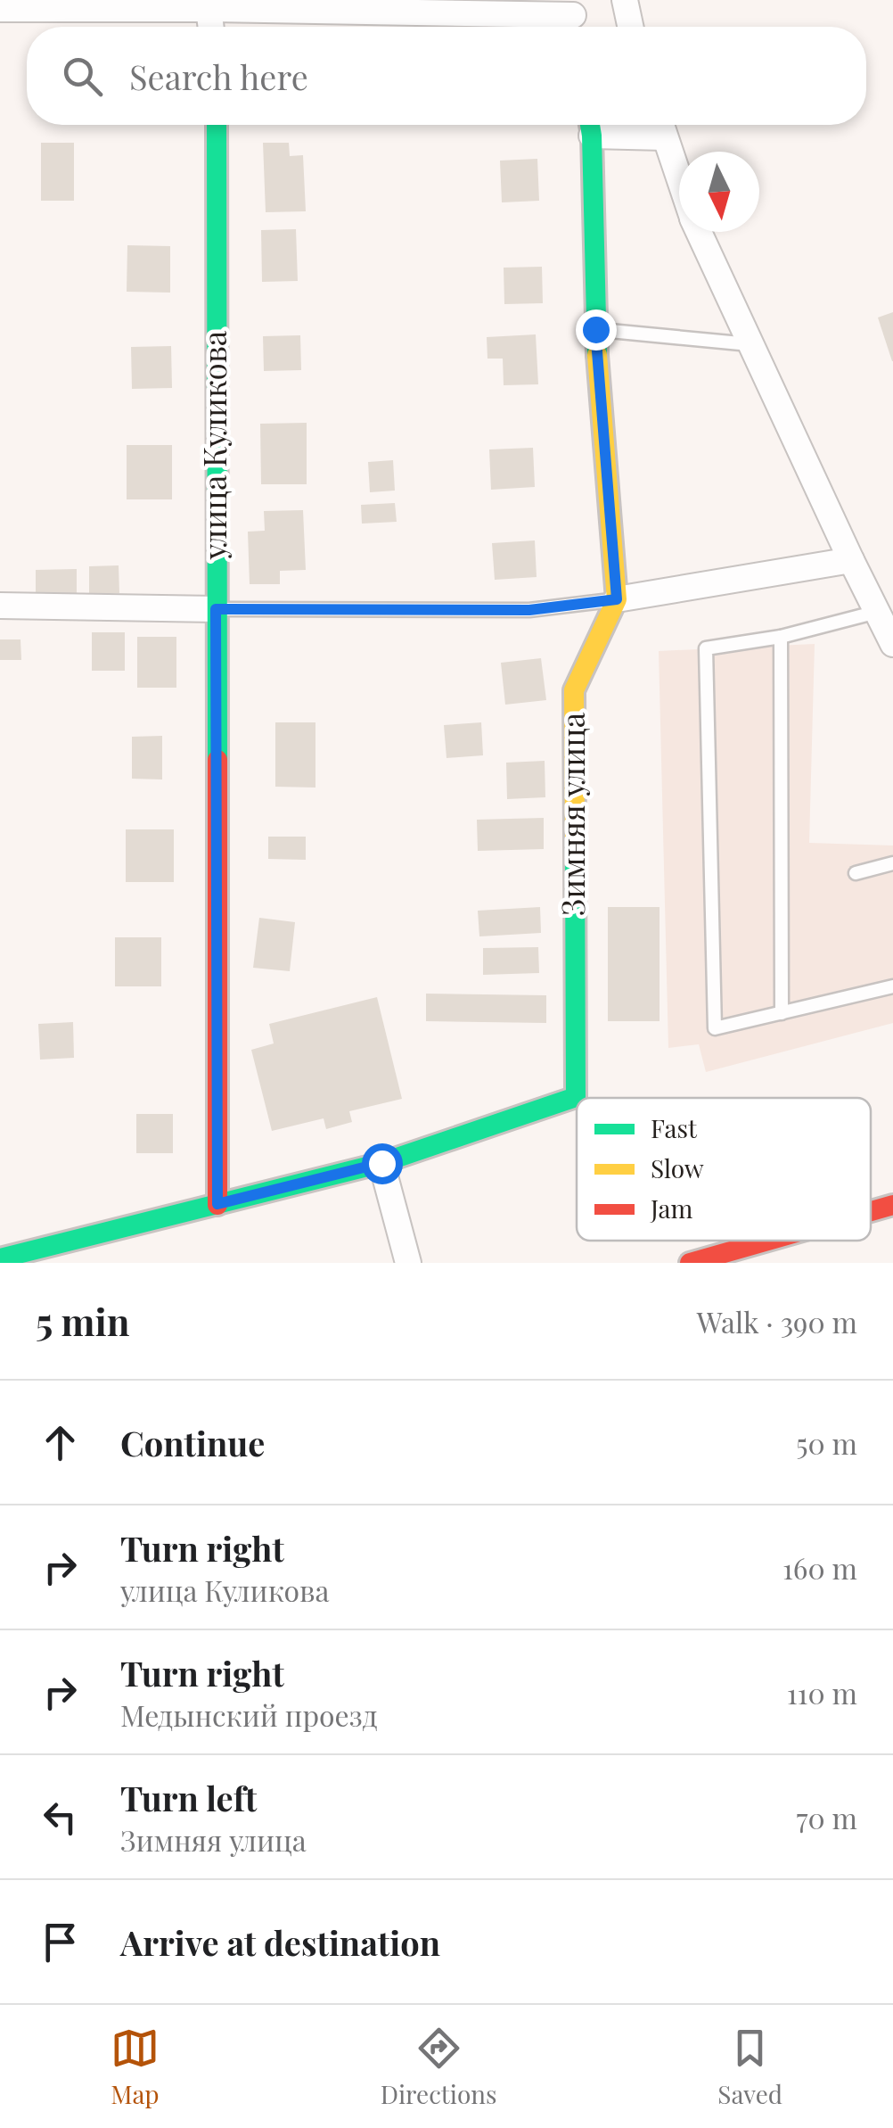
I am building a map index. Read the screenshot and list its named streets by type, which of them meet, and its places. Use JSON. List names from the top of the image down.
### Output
{
  "streets": {
    "street": ["улица Куликова", "Зимняя улица"]
  },
  "legend": ["Fast", "Slow", "Jam"],
  "north": "bottom",
  "page": {
    "search": "Search here",
    "heading": ["5 min", "Walk · 390 m"],
    "list": [
      ["Continue", "50 m"],
      ["Turn right", "улица Куликова", "160 m"],
      ["Turn right", "Медынский проезд", "110 m"],
      ["Turn left", "Зимняя улица", "70 m"],
      "Arrive at destination"
    ],
    "nav": ["Map", "Directions", "Saved"]
  }
}
